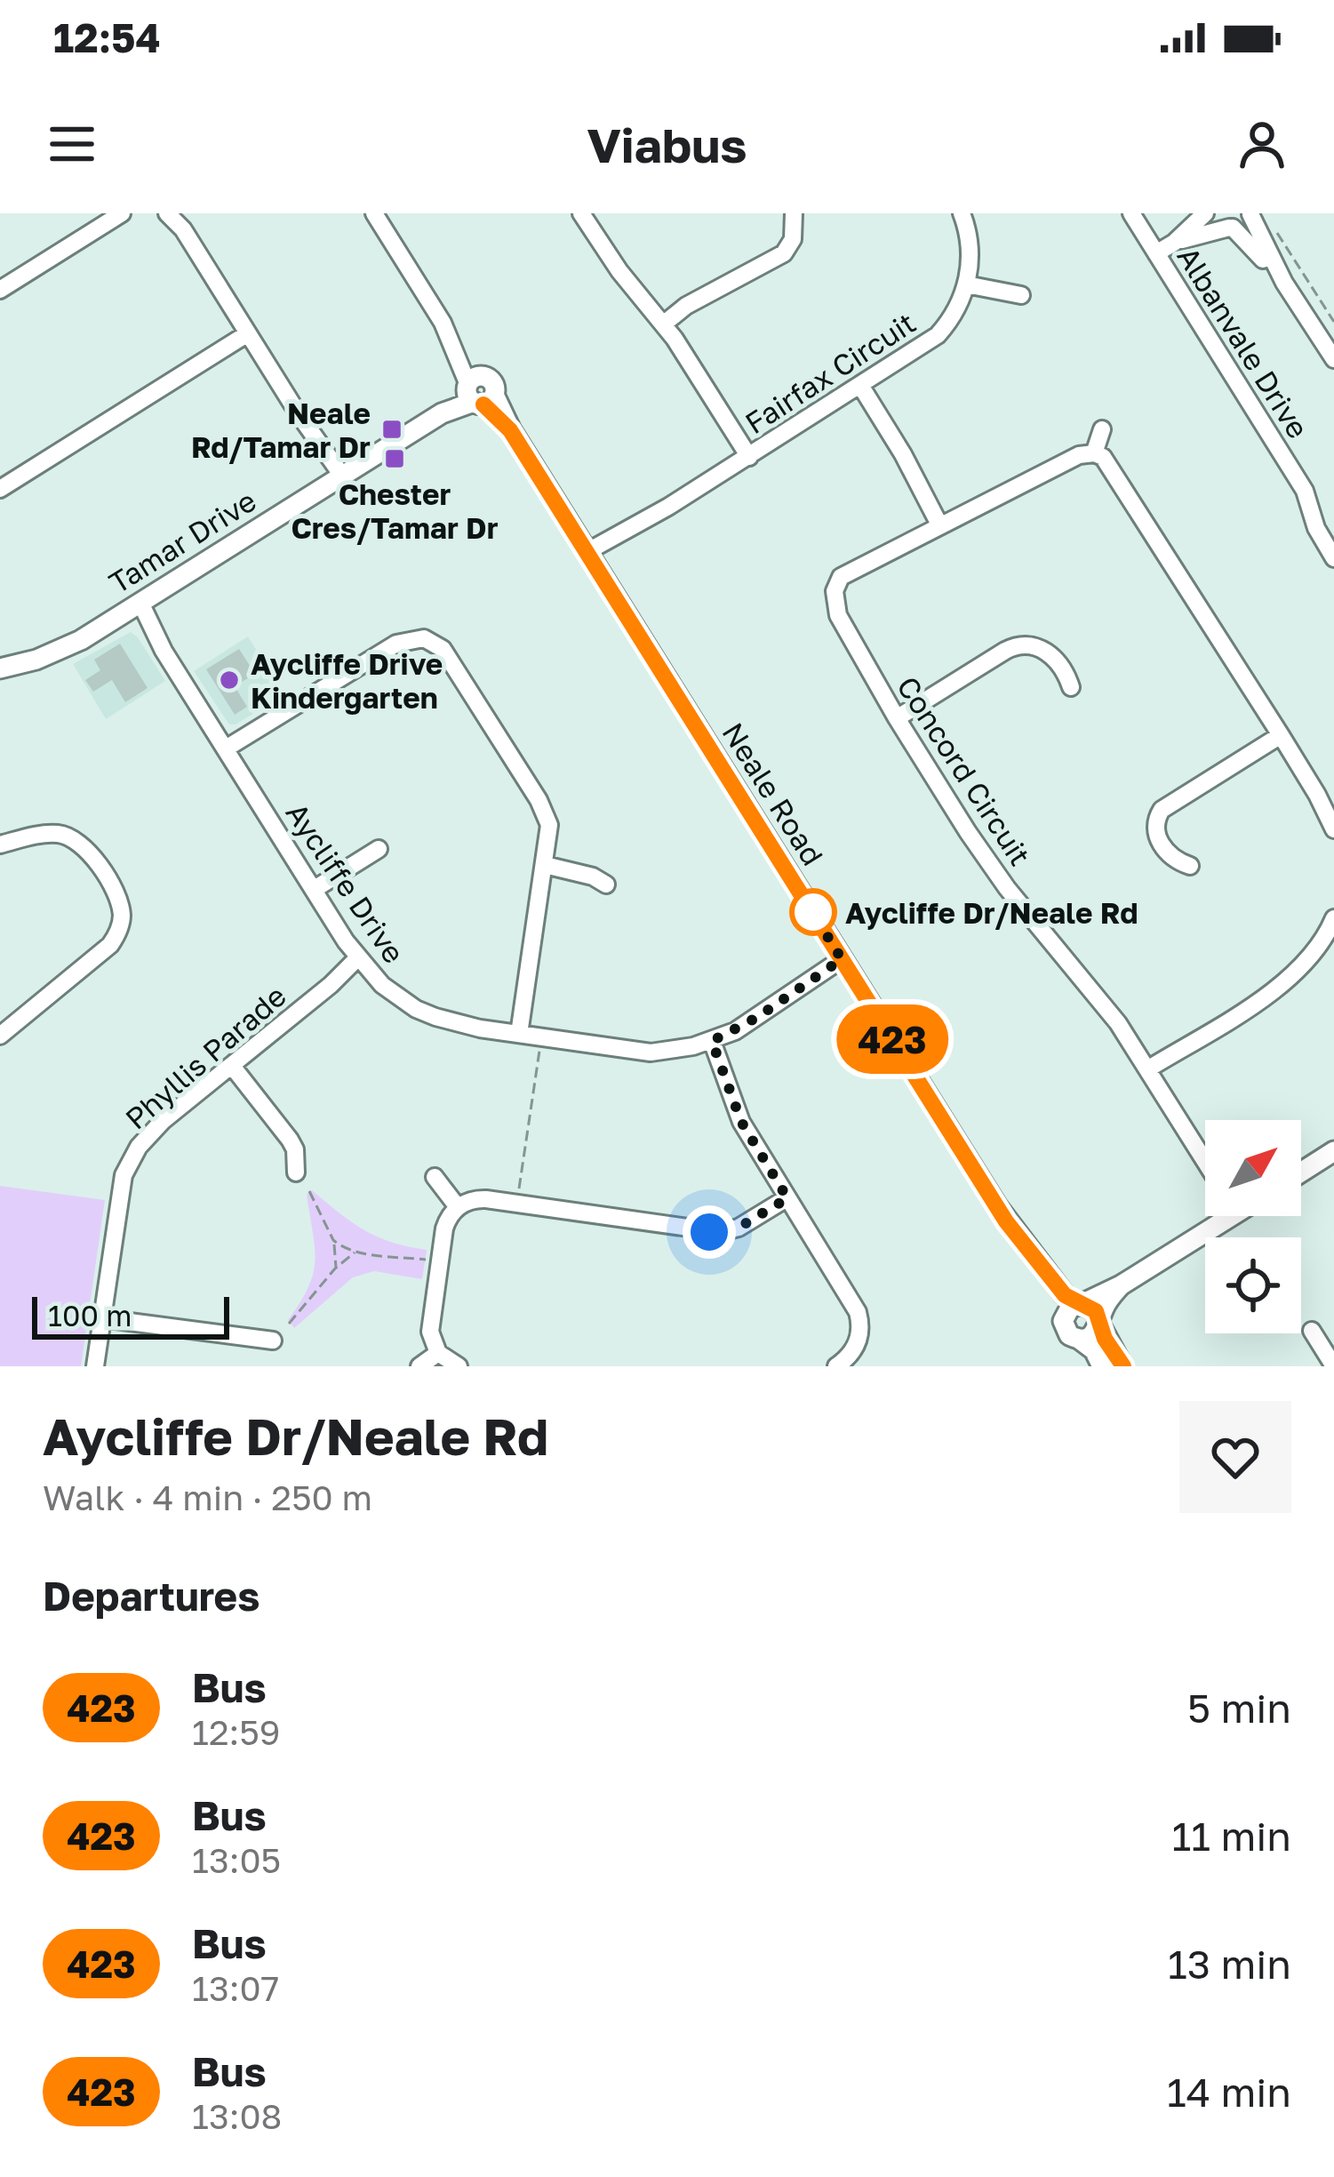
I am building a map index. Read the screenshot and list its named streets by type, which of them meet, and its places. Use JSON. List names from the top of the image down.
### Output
{
  "streets": {
    "street": [
      "Albanvale Drive",
      "Fairfax Circuit",
      "Tamar Drive",
      "Concord Circuit",
      "Neale Road",
      "Aycliffe Drive",
      "Phyllis Parade"
    ]
  },
  "crossings": [
    ["Fairfax Circuit", "Neale Road"],
    ["Tamar Drive", "Neale Road"],
    ["Tamar Drive", "Aycliffe Drive"],
    ["Neale Road", "Aycliffe Drive"],
    ["Aycliffe Drive", "Phyllis Parade"]
  ],
  "places": {
    "transit": ["Neale Rd/Tamar Dr", "Chester Cres/Tamar Dr"],
    "other": ["Aycliffe Drive Kindergarten", "Aycliffe Dr/Neale Rd"]
  },
  "lines": ["bus line 423"],
  "scale_bar": "100 m",
  "north": "top right",
  "page": {
    "status": "12:54",
    "header": "Viabus",
    "on_map": "423",
    "scale": "100 m",
    "heading": [
      ["Aycliffe Dr/Neale Rd", "Walk · 4 min · 250 m"],
      "Departures"
    ],
    "list": [
      {
        "mark": "423",
        "name": "Bus",
        "note": "12:59",
        "value": "5 min"
      },
      {
        "mark": "423",
        "name": "Bus",
        "note": "13:05",
        "value": "11 min"
      },
      {
        "mark": "423",
        "name": "Bus",
        "note": "13:07",
        "value": "13 min"
      },
      {
        "mark": "423",
        "name": "Bus",
        "note": "13:08",
        "value": "14 min"
      }
    ]
  }
}
